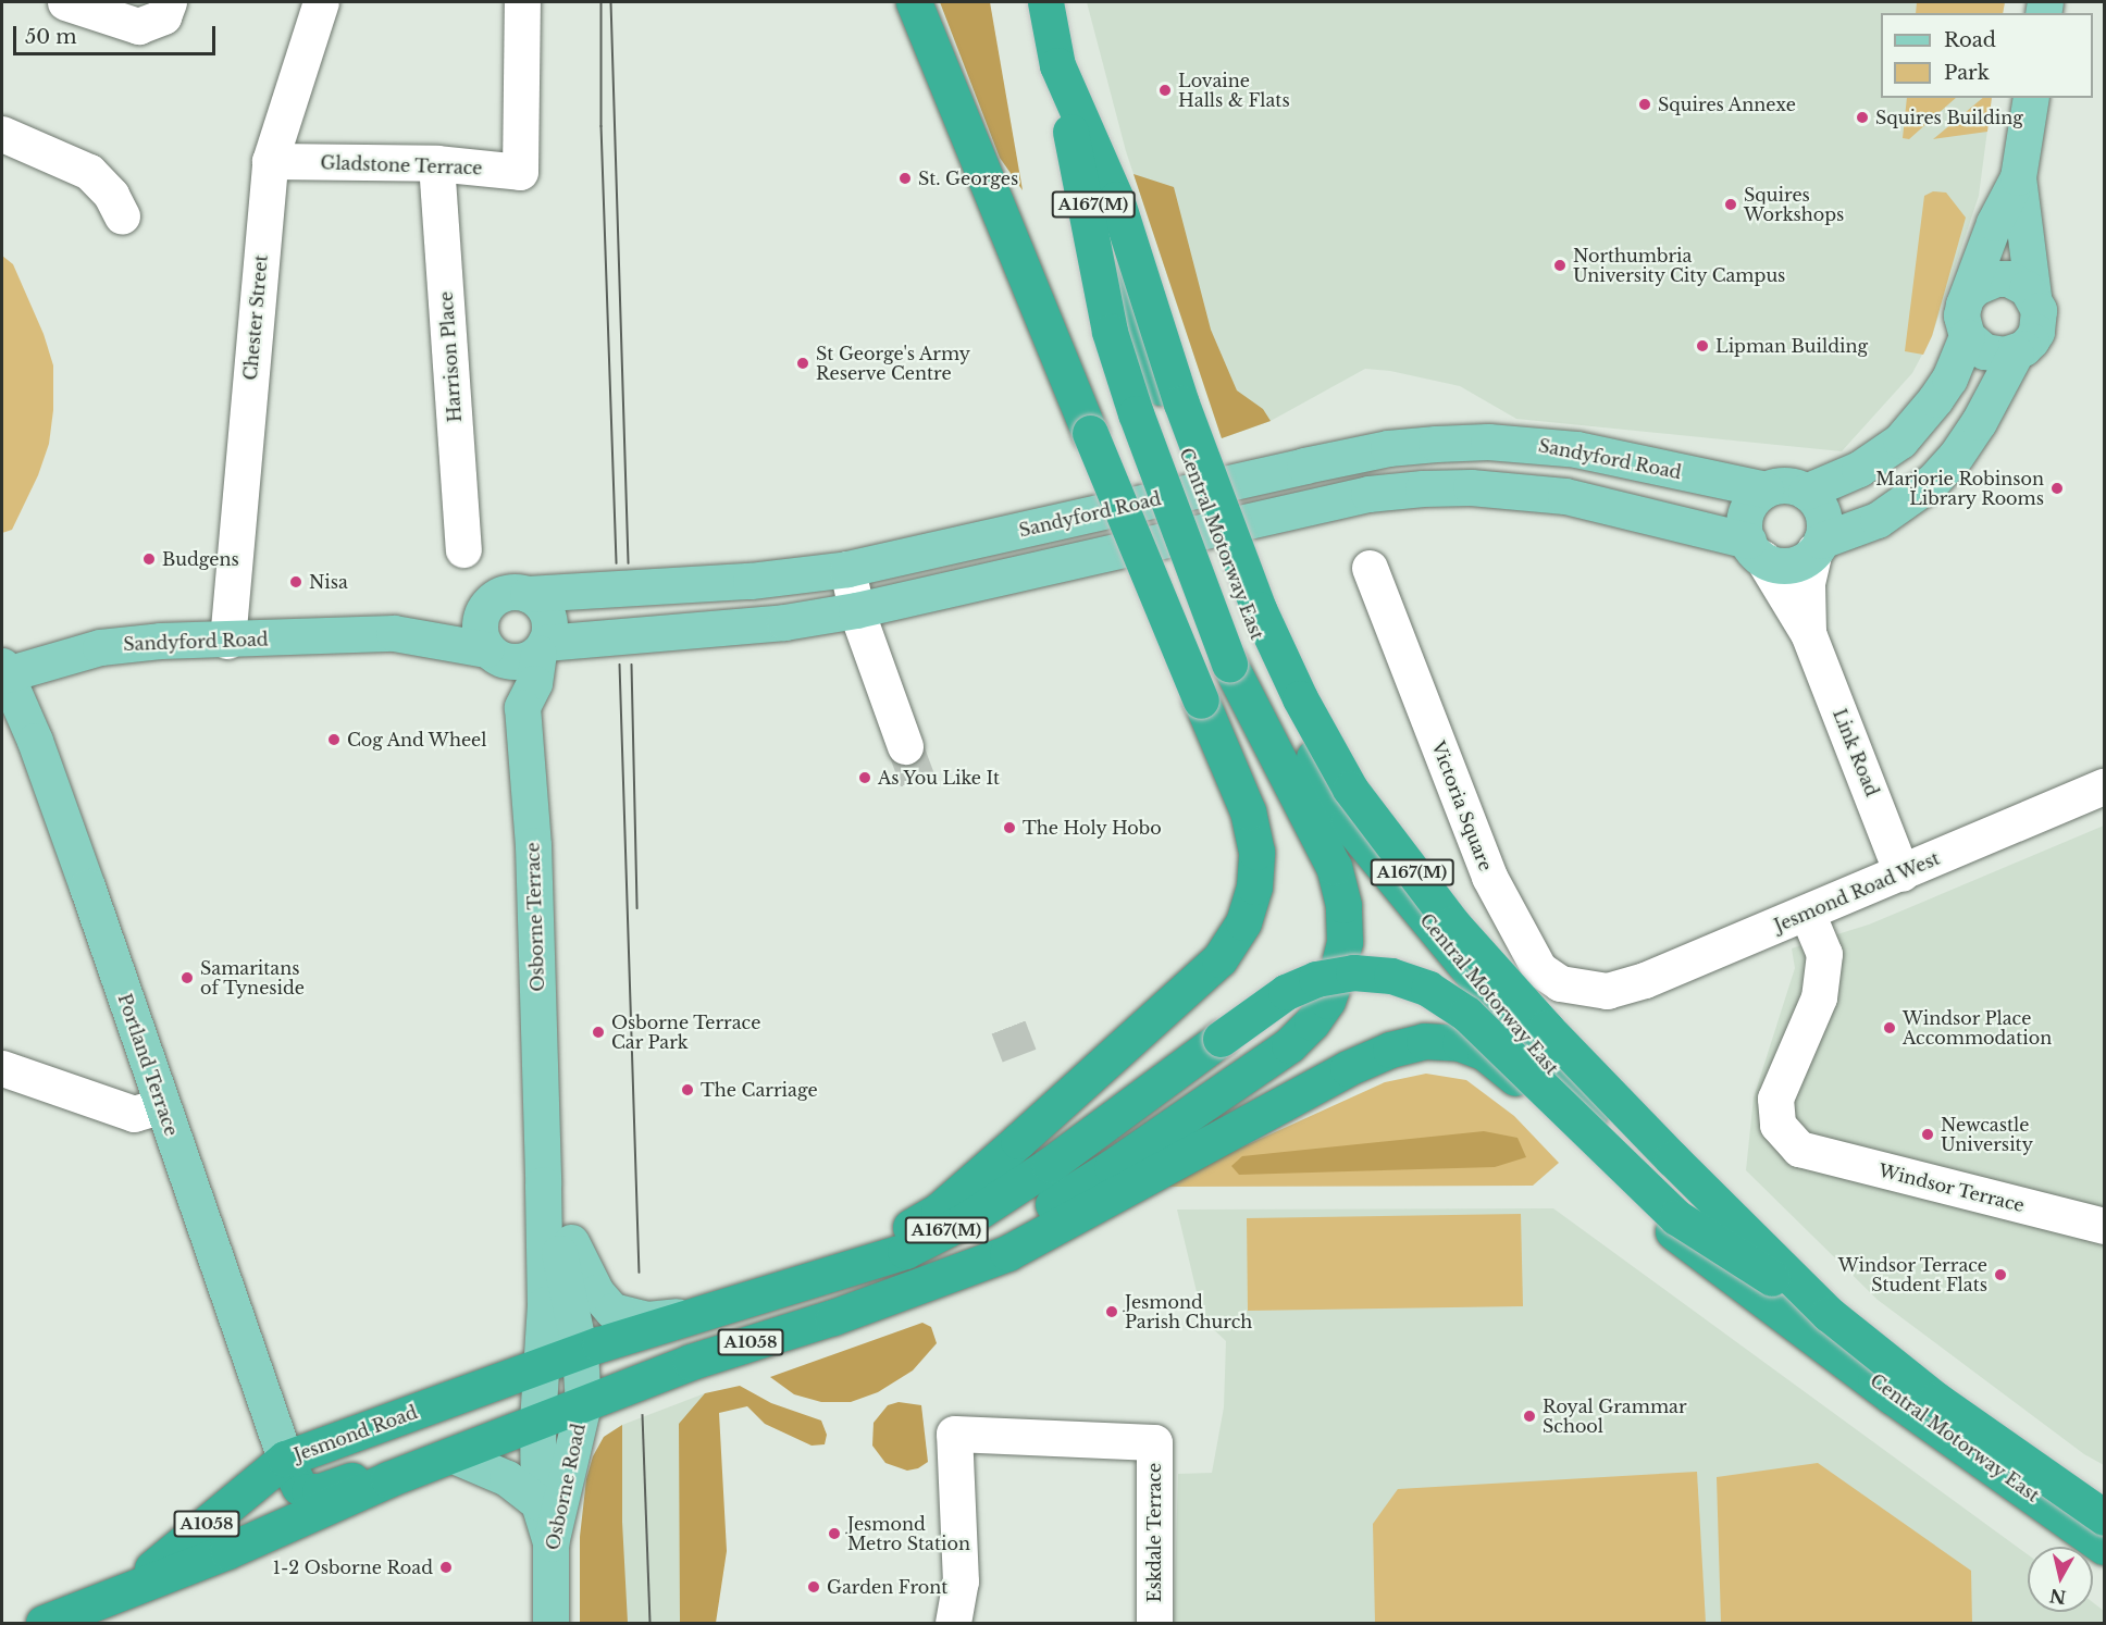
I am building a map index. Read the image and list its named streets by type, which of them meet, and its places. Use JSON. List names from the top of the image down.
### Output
{
  "streets": {
    "highway": [
      "A167(M)",
      "Central Motorway East",
      "A1058",
      "Jesmond Road"
    ],
    "main road": [
      "Sandyford Road",
      "Osborne Terrace",
      "Portland Terrace",
      "Osborne Road"
    ],
    "street": [
      "Gladstone Terrace",
      "Chester Street",
      "Harrison Place",
      "Link Road",
      "Victoria Square",
      "Jesmond Road West",
      "Windsor Terrace",
      "Eskdale Terrace"
    ]
  },
  "crossings": [
    ["Gladstone Terrace", "Chester Street"],
    ["Gladstone Terrace", "Harrison Place"],
    ["A167(M)", "Central Motorway East"],
    ["A167(M)", "A1058"],
    ["Chester Street", "Sandyford Road"],
    ["Sandyford Road", "Link Road"],
    ["Sandyford Road", "Osborne Terrace"],
    ["Sandyford Road", "Portland Terrace"],
    ["Link Road", "Jesmond Road West"],
    ["Victoria Square", "Jesmond Road West"],
    ["Jesmond Road West", "Windsor Terrace"],
    ["Osborne Terrace", "A1058"],
    ["Osborne Terrace", "Jesmond Road"],
    ["Osborne Terrace", "Osborne Road"],
    ["Portland Terrace", "A1058"],
    ["Portland Terrace", "Jesmond Road"],
    ["A1058", "Jesmond Road"],
    ["A1058", "Osborne Road"],
    ["Jesmond Road", "Osborne Road"]
  ],
  "places": [
    "Lovaine Halls & Flats",
    "Squires Annexe",
    "Squires Building",
    "St. Georges",
    "Squires Workshops",
    "Northumbria University City Campus",
    "Lipman Building",
    "St George's Army Reserve Centre",
    "Marjorie Robinson Library Rooms",
    "Budgens",
    "Nisa",
    "Cog And Wheel",
    "As You Like It",
    "The Holy Hobo",
    "Samaritans of Tyneside",
    "Windsor Place Accommodation",
    "Osborne Terrace Car Park",
    "The Carriage",
    "Newcastle University",
    "Windsor Terrace Student Flats",
    "Jesmond Parish Church",
    "Royal Grammar School",
    "Jesmond Metro Station",
    "1-2 Osborne Road",
    "Garden Front"
  ],
  "legend": ["Road", "Park"],
  "scale_bar": "50 m",
  "north": "bottom"
}
